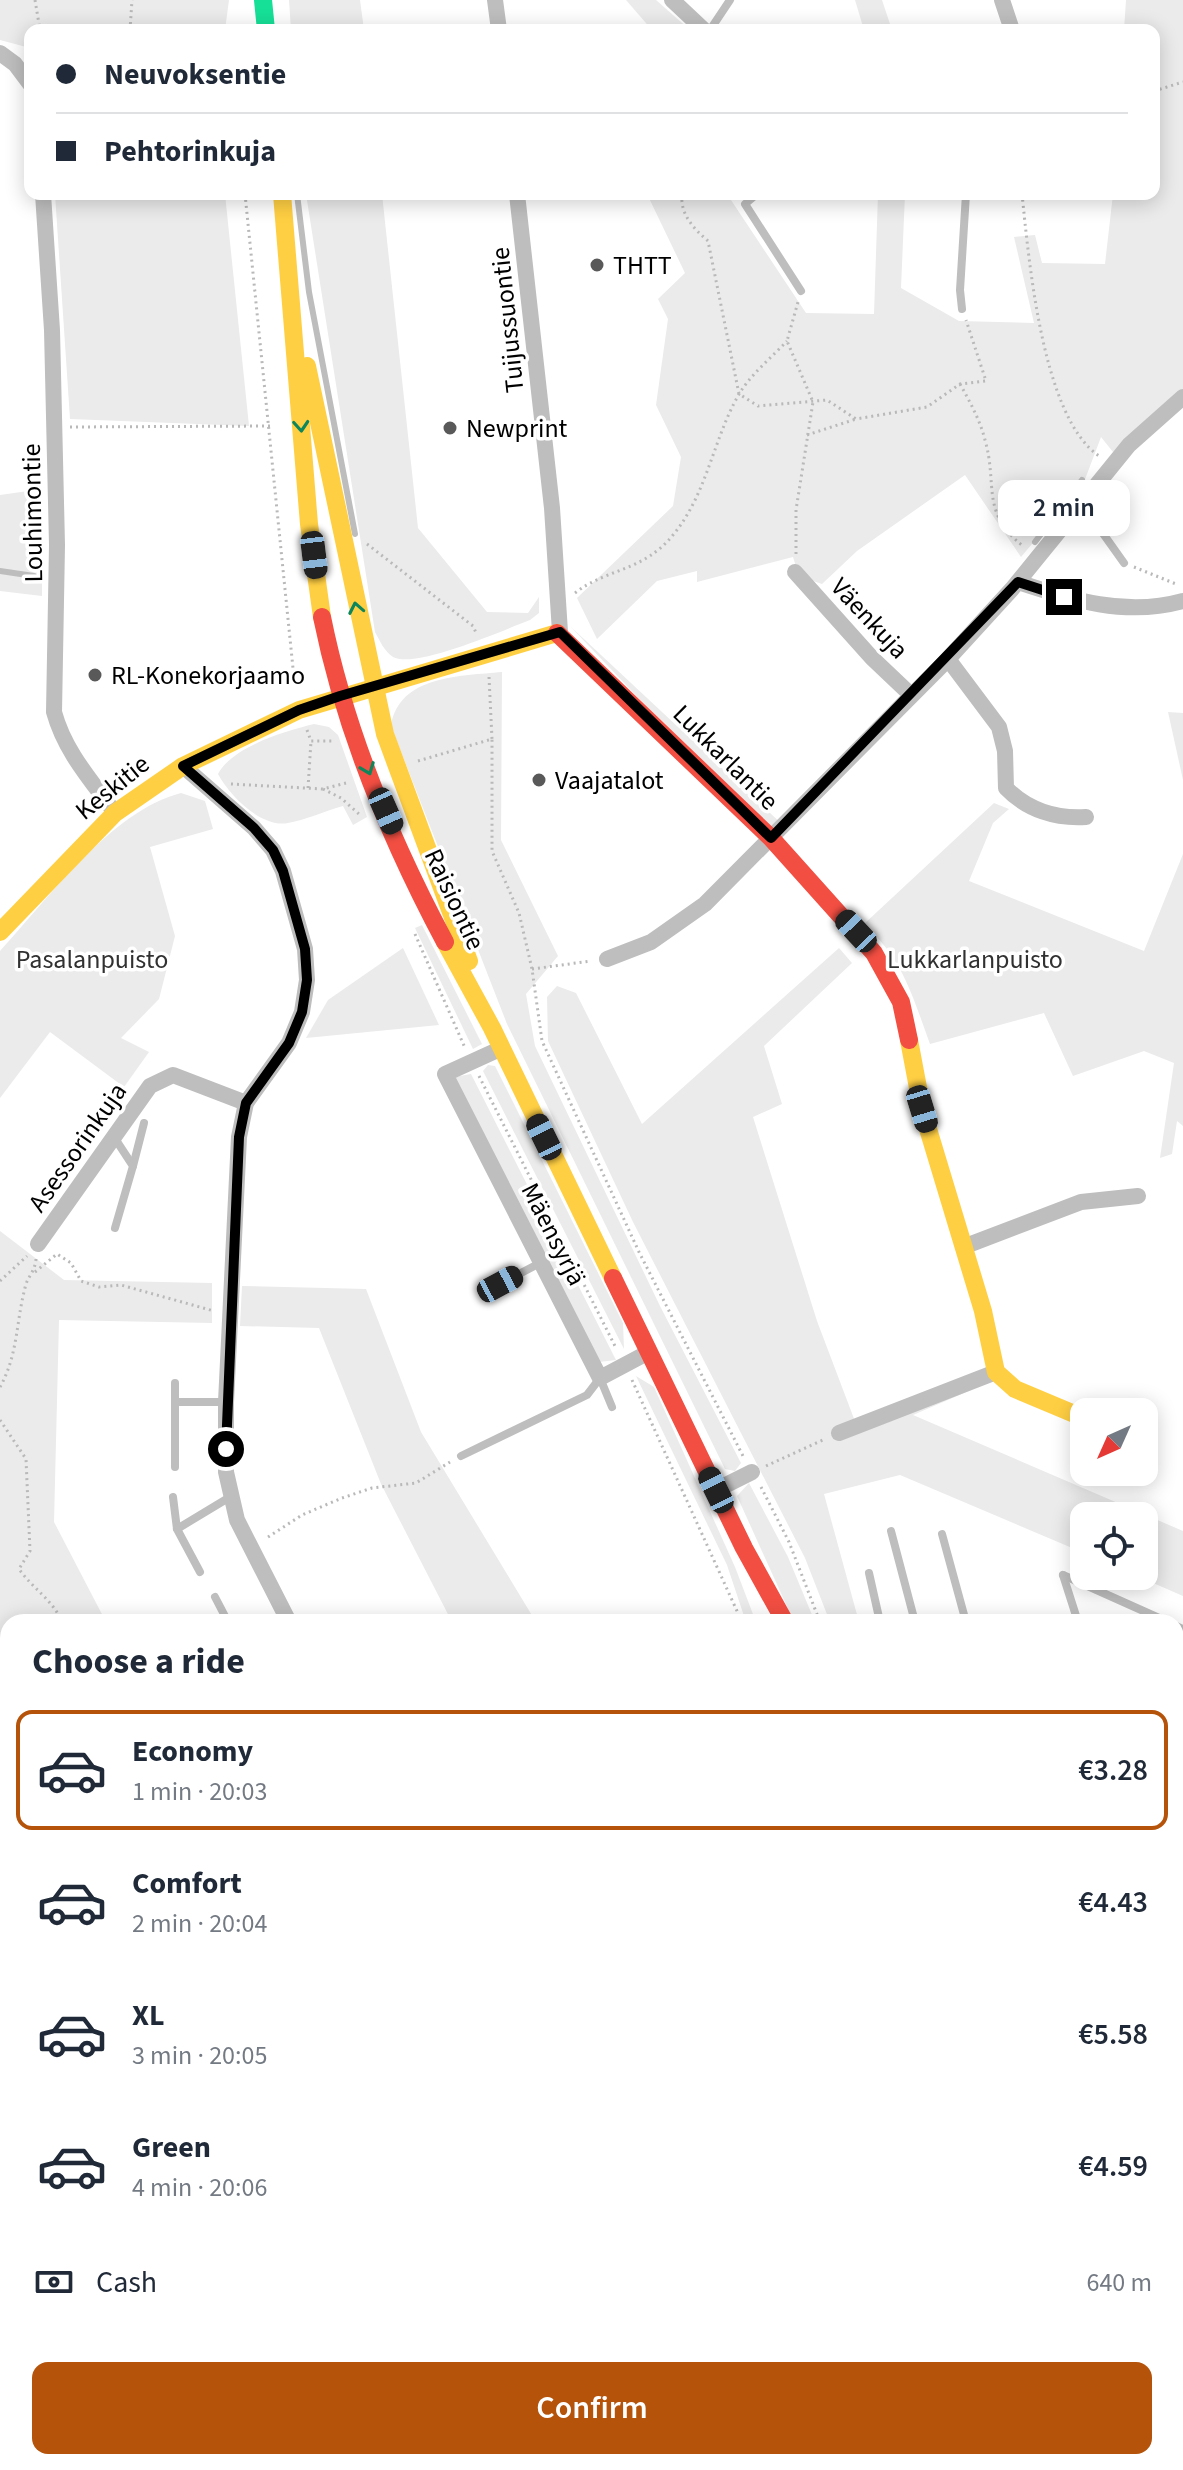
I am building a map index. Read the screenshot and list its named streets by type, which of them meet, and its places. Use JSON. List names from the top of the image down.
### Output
{
  "streets": {
    "main road": ["Lukkarlantie", "Keskitie", "Raisiontie"],
    "street": [
      "Tuijussuontie",
      "Louhimontie",
      "Väenkuja",
      "Asessorinkuja",
      "Mäensyrjä"
    ]
  },
  "crossings": [
    ["Tuijussuontie", "Lukkarlantie"],
    ["Louhimontie", "Keskitie"],
    ["Keskitie", "Raisiontie"],
    ["Raisiontie", "Mäensyrjä"]
  ],
  "parks": ["Pasalanpuisto", "Lukkarlanpuisto"],
  "places": [
    "THTT",
    "Newprint",
    "RL-Konekorjaamo",
    "Vaajatalot"
  ],
  "north": "bottom left",
  "page": {
    "banner": ["Neuvoksentie", "Pehtorinkuja"],
    "bubble": "2 min",
    "heading": "Choose a ride",
    "list": [
      {
        "name": "Economy",
        "note": "1 min · 20:03",
        "value": "€3.28"
      },
      {
        "name": "Comfort",
        "note": "2 min · 20:04",
        "value": "€4.43"
      },
      {
        "name": "XL",
        "note": "3 min · 20:05",
        "value": "€5.58"
      },
      {
        "name": "Green",
        "note": "4 min · 20:06",
        "value": "€4.59"
      }
    ],
    "pay": ["Cash", "640 m"],
    "buttons": "Confirm"
  }
}
